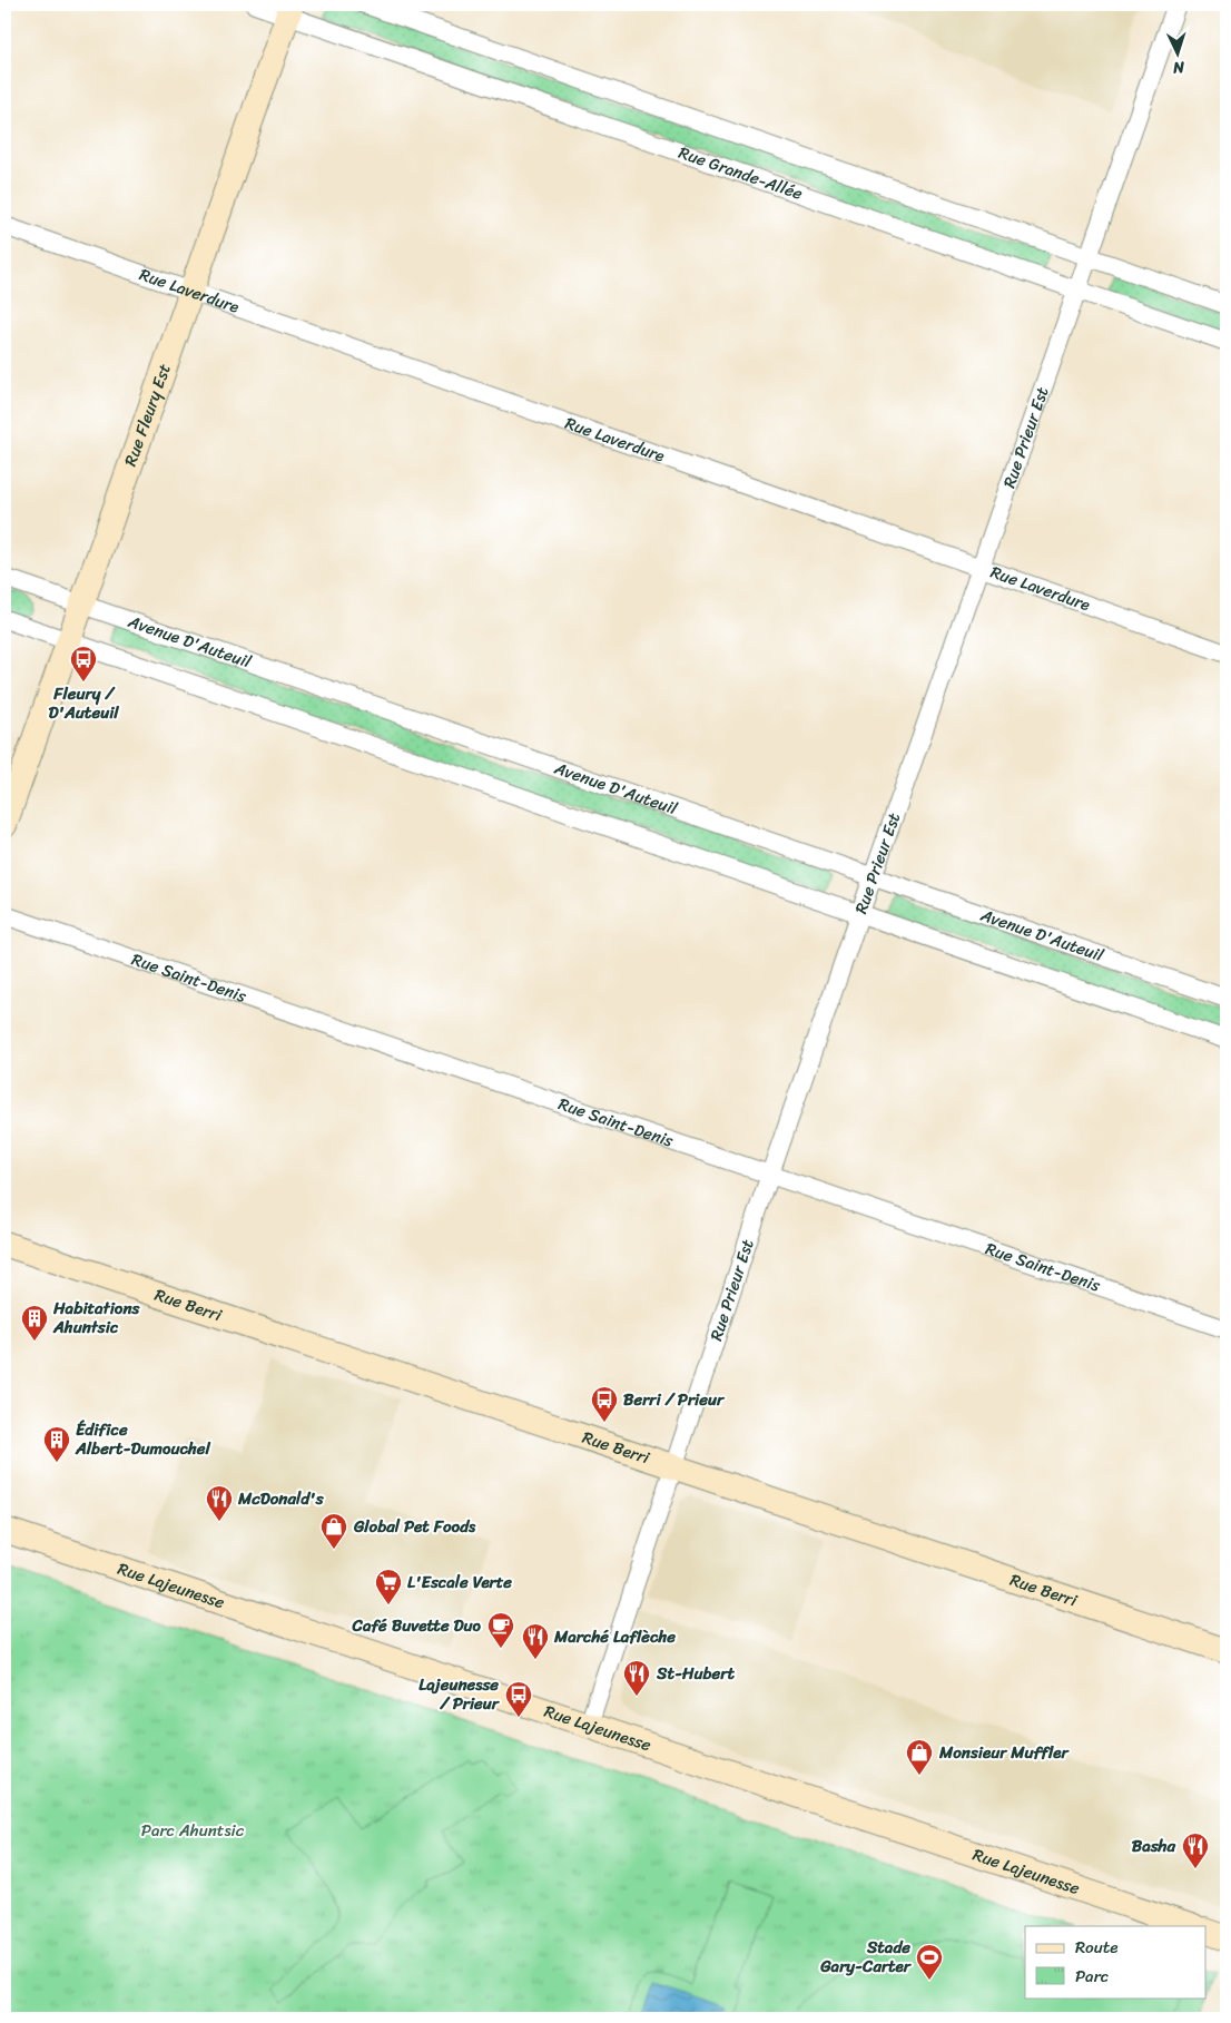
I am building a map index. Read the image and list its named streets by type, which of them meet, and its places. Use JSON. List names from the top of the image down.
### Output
{
  "streets": {
    "main road": ["Rue Fleury Est", "Rue Berri", "Rue Lajeunesse"],
    "street": [
      "Rue Grande-Allée",
      "Rue Laverdure",
      "Rue Prieur Est",
      "Avenue D'Auteuil",
      "Rue Saint-Denis"
    ]
  },
  "crossings": [
    ["Rue Grande-Allée", "Rue Fleury Est"],
    ["Rue Grande-Allée", "Rue Prieur Est"],
    ["Rue Laverdure", "Rue Fleury Est"],
    ["Rue Laverdure", "Rue Prieur Est"],
    ["Rue Fleury Est", "Avenue D'Auteuil"],
    ["Rue Prieur Est", "Avenue D'Auteuil"],
    ["Rue Prieur Est", "Rue Saint-Denis"],
    ["Rue Prieur Est", "Rue Berri"],
    ["Rue Prieur Est", "Rue Lajeunesse"]
  ],
  "parks": ["Parc Ahuntsic"],
  "places": {
    "bus stop": ["Fleury / D'Auteuil", "Berri / Prieur", "Lajeunesse / Prieur"],
    "building": ["Habitations Ahuntsic", "Édifice Albert-Dumouchel"],
    "restaurant": [
      "McDonald's",
      "Marché Laflèche",
      "St-Hubert",
      "Basha"
    ],
    "shop": ["Global Pet Foods", "Monsieur Muffler"],
    "supermarket": ["L'Escale Verte"],
    "cafe": ["Café Buvette Duo"],
    "sports": ["Stade Gary-Carter"]
  },
  "legend": ["Route", "Parc"],
  "north": "bottom"
}
